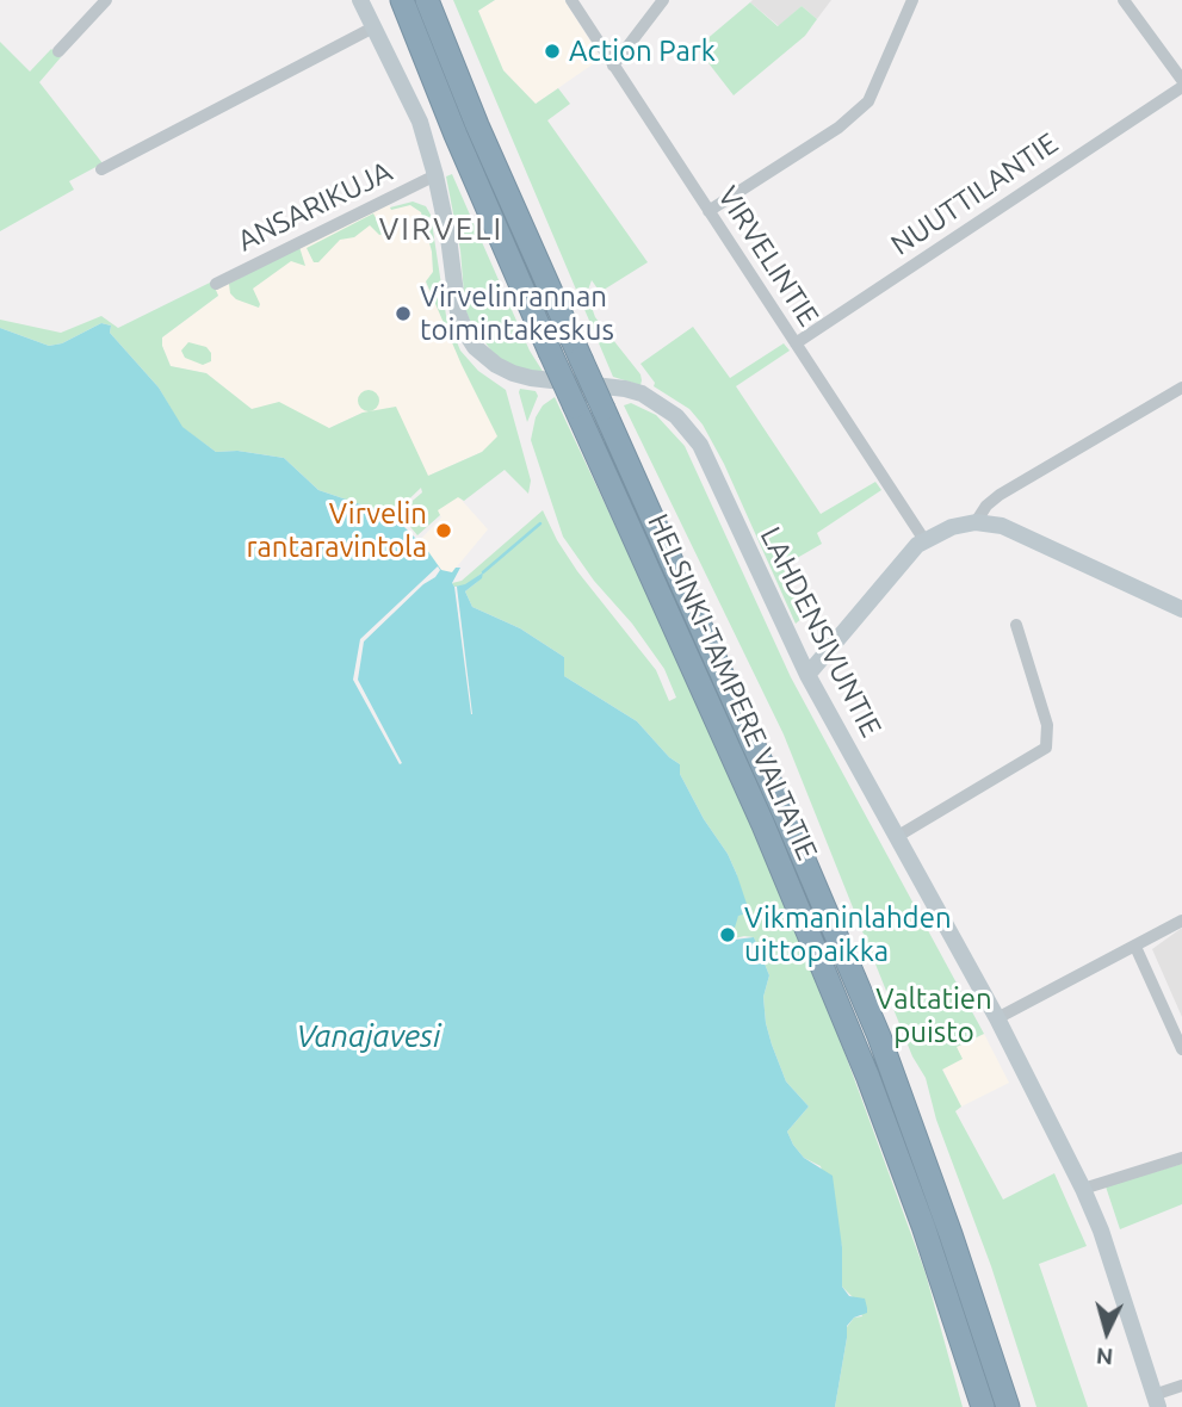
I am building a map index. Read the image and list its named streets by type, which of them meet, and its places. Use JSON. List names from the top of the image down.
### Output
{
  "streets": {
    "highway": ["HELSINKI-TAMPERE VALTATIE"],
    "main road": ["LAHDENSIVUNTIE"],
    "street": ["NUUTTILANTIE", "ANSARIKUJA", "VIRVELINTIE"]
  },
  "crossings": [
    ["NUUTTILANTIE", "VIRVELINTIE"],
    ["ANSARIKUJA", "LAHDENSIVUNTIE"]
  ],
  "districts": ["VIRVELI"],
  "water": ["Vanajavesi"],
  "parks": ["Valtatien puisto"],
  "places": [
    "Action Park",
    "Virvelinrannan toimintakeskus",
    "Virvelin rantaravintola",
    "Vikmaninlahden uittopaikka"
  ],
  "north": "bottom"
}
